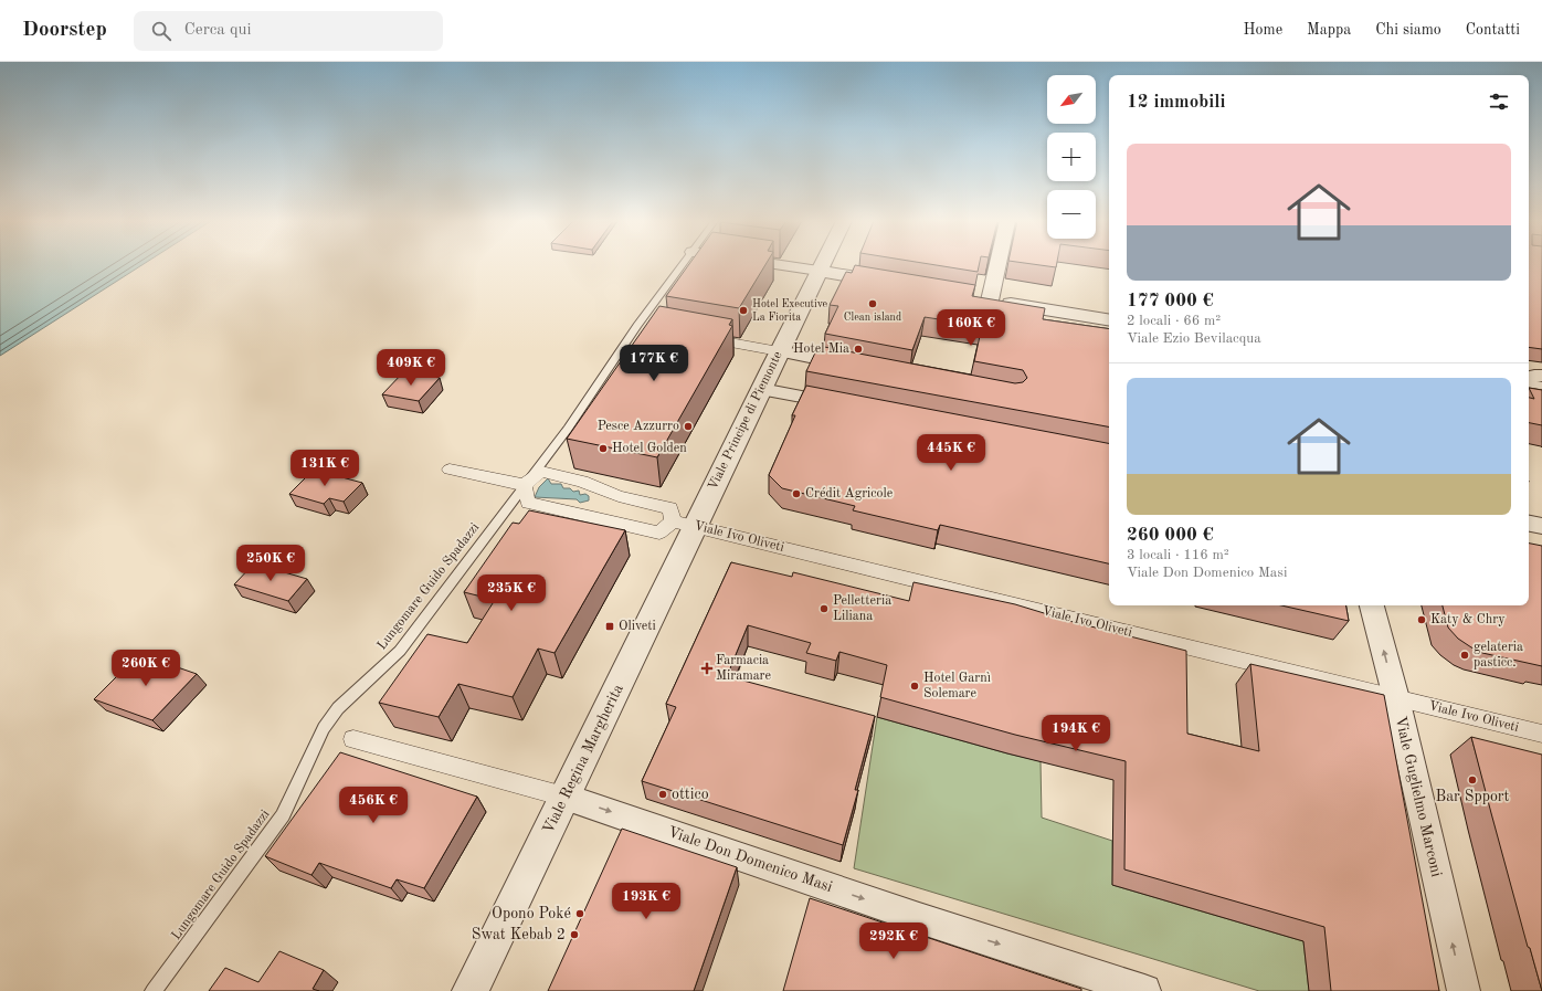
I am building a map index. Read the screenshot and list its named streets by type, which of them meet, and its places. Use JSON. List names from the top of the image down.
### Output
{
  "streets": {
    "street": [
      "Viale Principe di Piemonte",
      "Viale Ivo Oliveti",
      "Viale Regina Margherita",
      "Viale Guglielmo Marconi",
      "Viale Don Domenico Masi"
    ],
    "lane": ["Lungomare Guido Spadazzi"]
  },
  "crossings": [
    ["Viale Principe di Piemonte", "Viale Ivo Oliveti"],
    ["Viale Principe di Piemonte", "Viale Regina Margherita"],
    ["Viale Ivo Oliveti", "Viale Regina Margherita"],
    ["Viale Ivo Oliveti", "Viale Guglielmo Marconi"],
    ["Viale Regina Margherita", "Viale Don Domenico Masi"]
  ],
  "one_way": ["Viale Guglielmo Marconi", "Viale Don Domenico Masi"],
  "places": {
    "other": [
      "Clean island",
      "Hotel Executive La Fiorita",
      "Hotel Mia",
      "Pesce Azzurro",
      "Hotel Golden",
      "Crédit Agricole",
      "Pelletteria Liliana",
      "Katy & Chry",
      "gelateria pasticc.",
      "Hotel Garnì Solemare",
      "Bar Spport",
      "ottico",
      "Opono Poké",
      "Swat Kebab 2"
    ],
    "transit": ["Oliveti"],
    "health": ["Farmacia Miramare"]
  },
  "north": "bottom left",
  "page": {
    "header": "Doorstep",
    "search": "Cerca qui",
    "nav": [
      "Home",
      "Mappa",
      "Chi siamo",
      "Contatti"
    ],
    "map_buttons": ["+", "−"],
    "heading": "12 immobili",
    "list": [
      {
        "name": "177 000 €",
        "note": "2 locali · 66 m² · Viale Ezio Bevilacqua"
      },
      {
        "name": "260 000 €",
        "note": "3 locali · 116 m² · Viale Don Domenico Masi"
      }
    ],
    "price": [
      "160K €",
      "177K €",
      "409K €",
      "445K €",
      "131K €",
      "250K €",
      "235K €",
      "260K €",
      "194K €",
      "456K €",
      "193K €",
      "292K €"
    ]
  }
}
